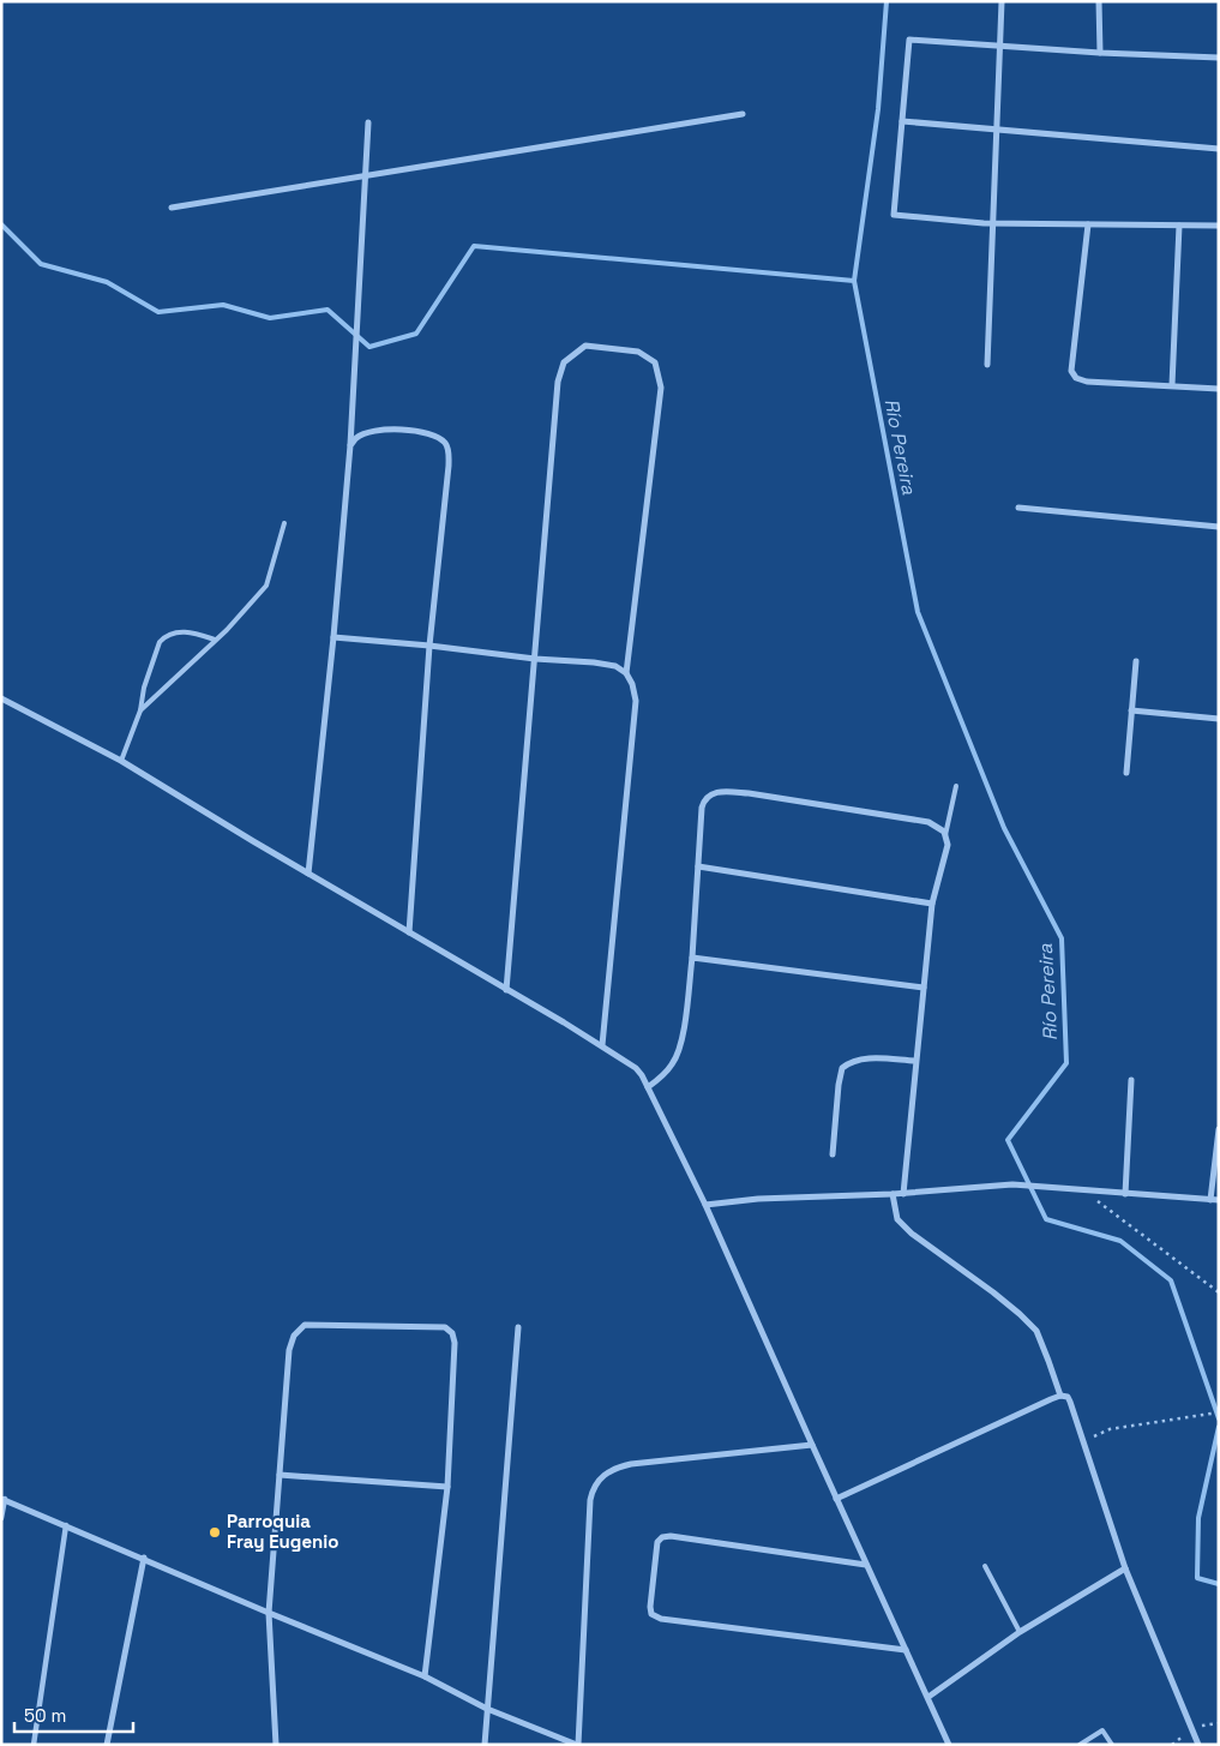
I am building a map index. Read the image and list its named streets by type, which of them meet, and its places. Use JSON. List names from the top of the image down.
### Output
{
  "water": ["Río Pereira"],
  "places": ["Parroquia Fray Eugenio"],
  "scale_bar": "50 m"
}
